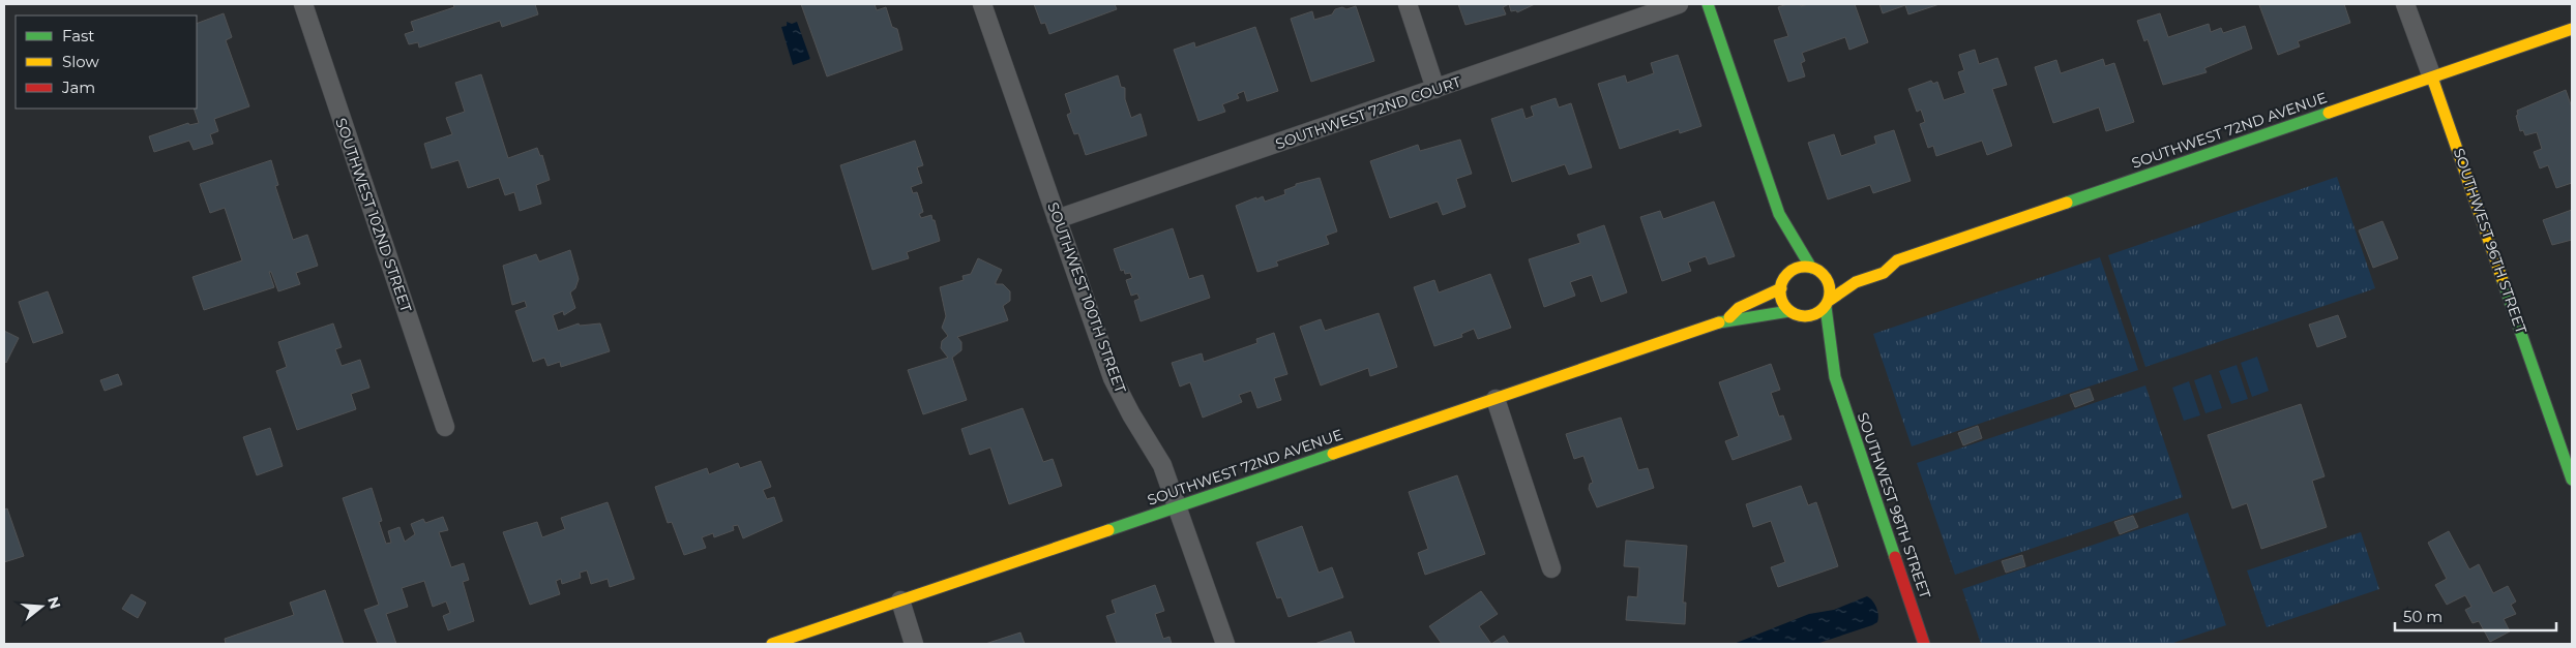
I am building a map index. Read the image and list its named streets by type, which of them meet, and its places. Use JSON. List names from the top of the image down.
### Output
{
  "streets": {
    "street": [
      "SOUTHWEST 72ND COURT",
      "SOUTHWEST 72ND AVENUE",
      "SOUTHWEST 102ND STREET",
      "SOUTHWEST 96TH STREET",
      "SOUTHWEST 100TH STREET",
      "SOUTHWEST 98TH STREET"
    ]
  },
  "crossings": [
    ["SOUTHWEST 72ND COURT", "SOUTHWEST 100TH STREET"],
    ["SOUTHWEST 72ND AVENUE", "SOUTHWEST 96TH STREET"],
    ["SOUTHWEST 72ND AVENUE", "SOUTHWEST 100TH STREET"],
    ["SOUTHWEST 72ND AVENUE", "SOUTHWEST 98TH STREET"]
  ],
  "legend": ["Fast", "Slow", "Jam"],
  "scale_bar": "50 m",
  "north": "right"
}
